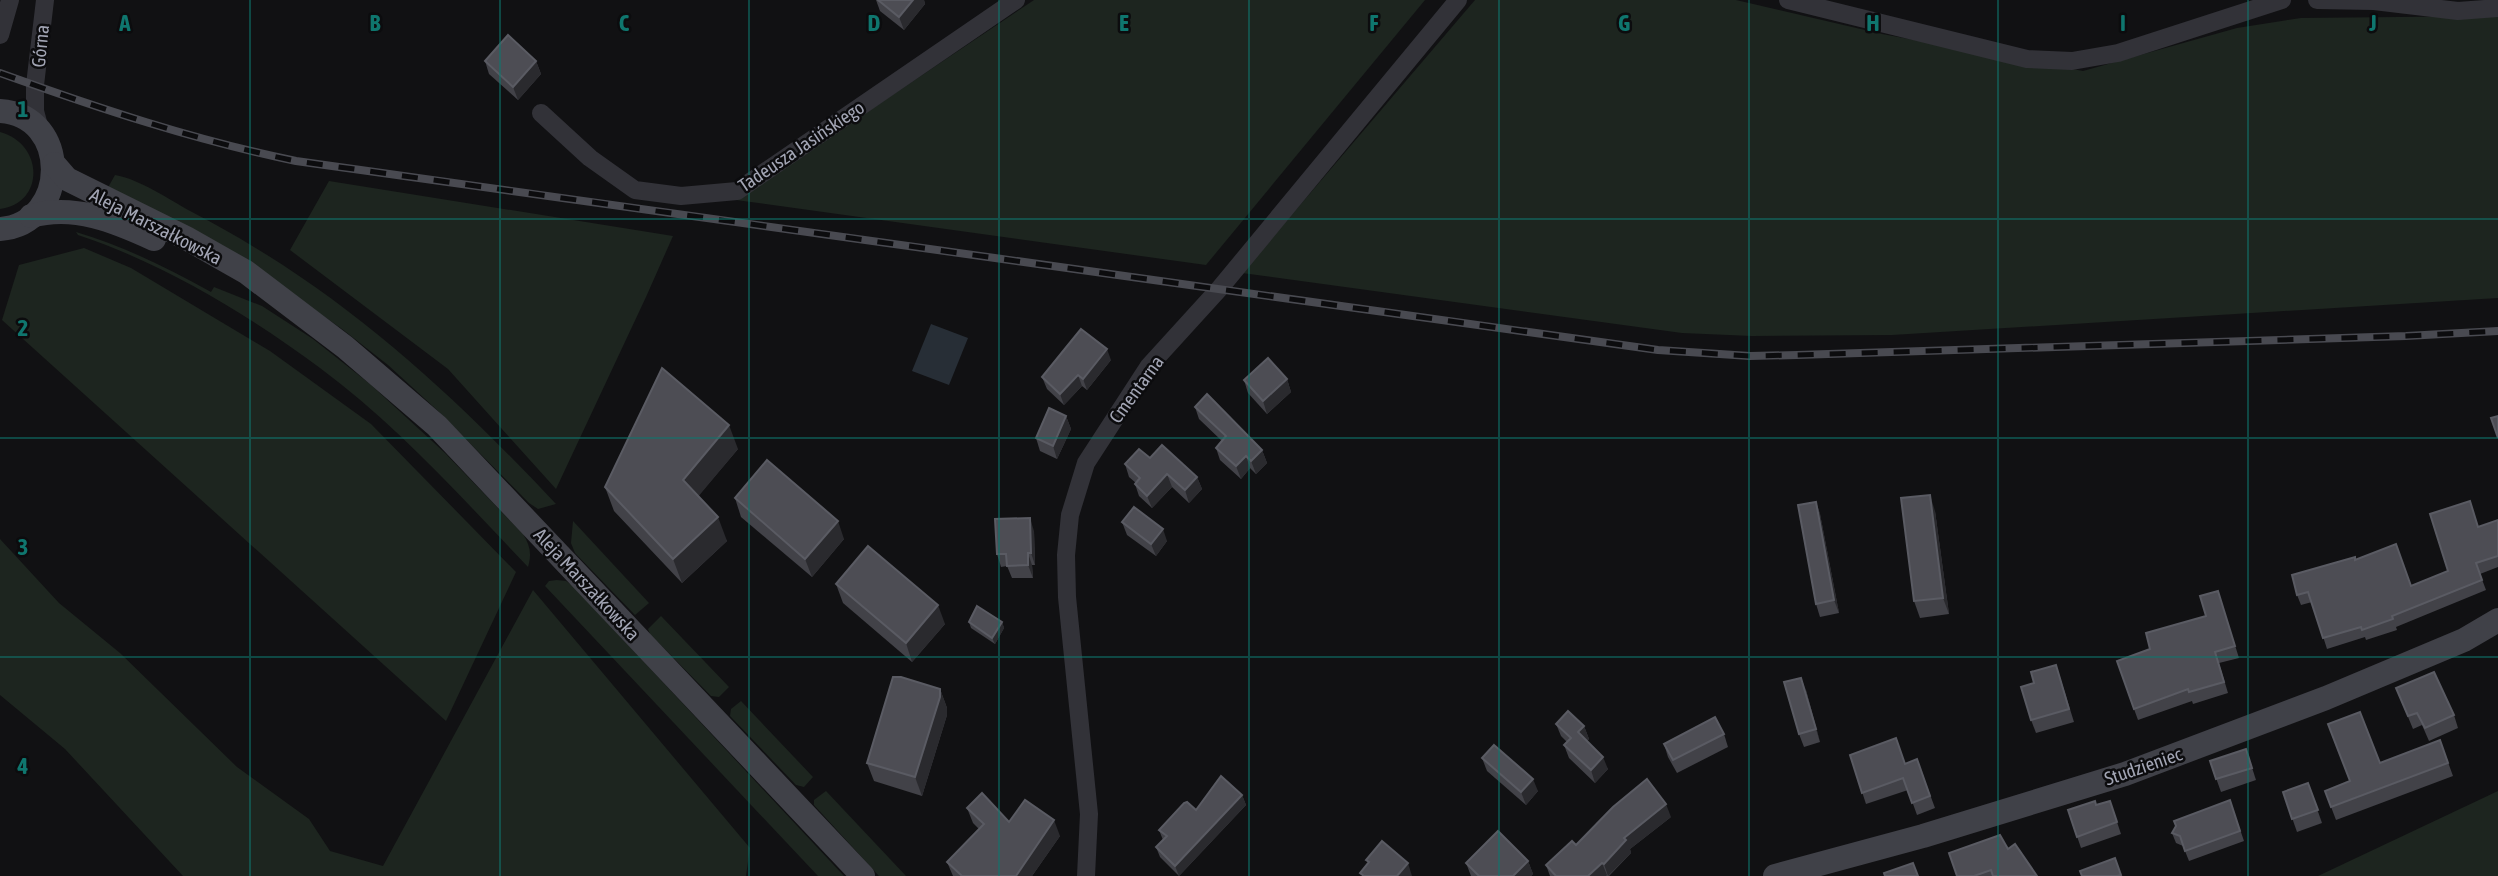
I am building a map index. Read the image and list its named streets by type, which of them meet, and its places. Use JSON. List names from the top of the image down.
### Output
{
  "streets": {
    "main road": ["Aleja Marszałkowska", "Studzieniec"],
    "street": ["Górna", "Tadeusza Jasińskiego", "Cmentarna"]
  },
  "grid": {
    "columns": [
      "A",
      "B",
      "C",
      "D",
      "E",
      "F",
      "G",
      "H",
      "I",
      "J"
    ],
    "rows": [
      "1",
      "2",
      "3",
      "4"
    ]
  }
}
